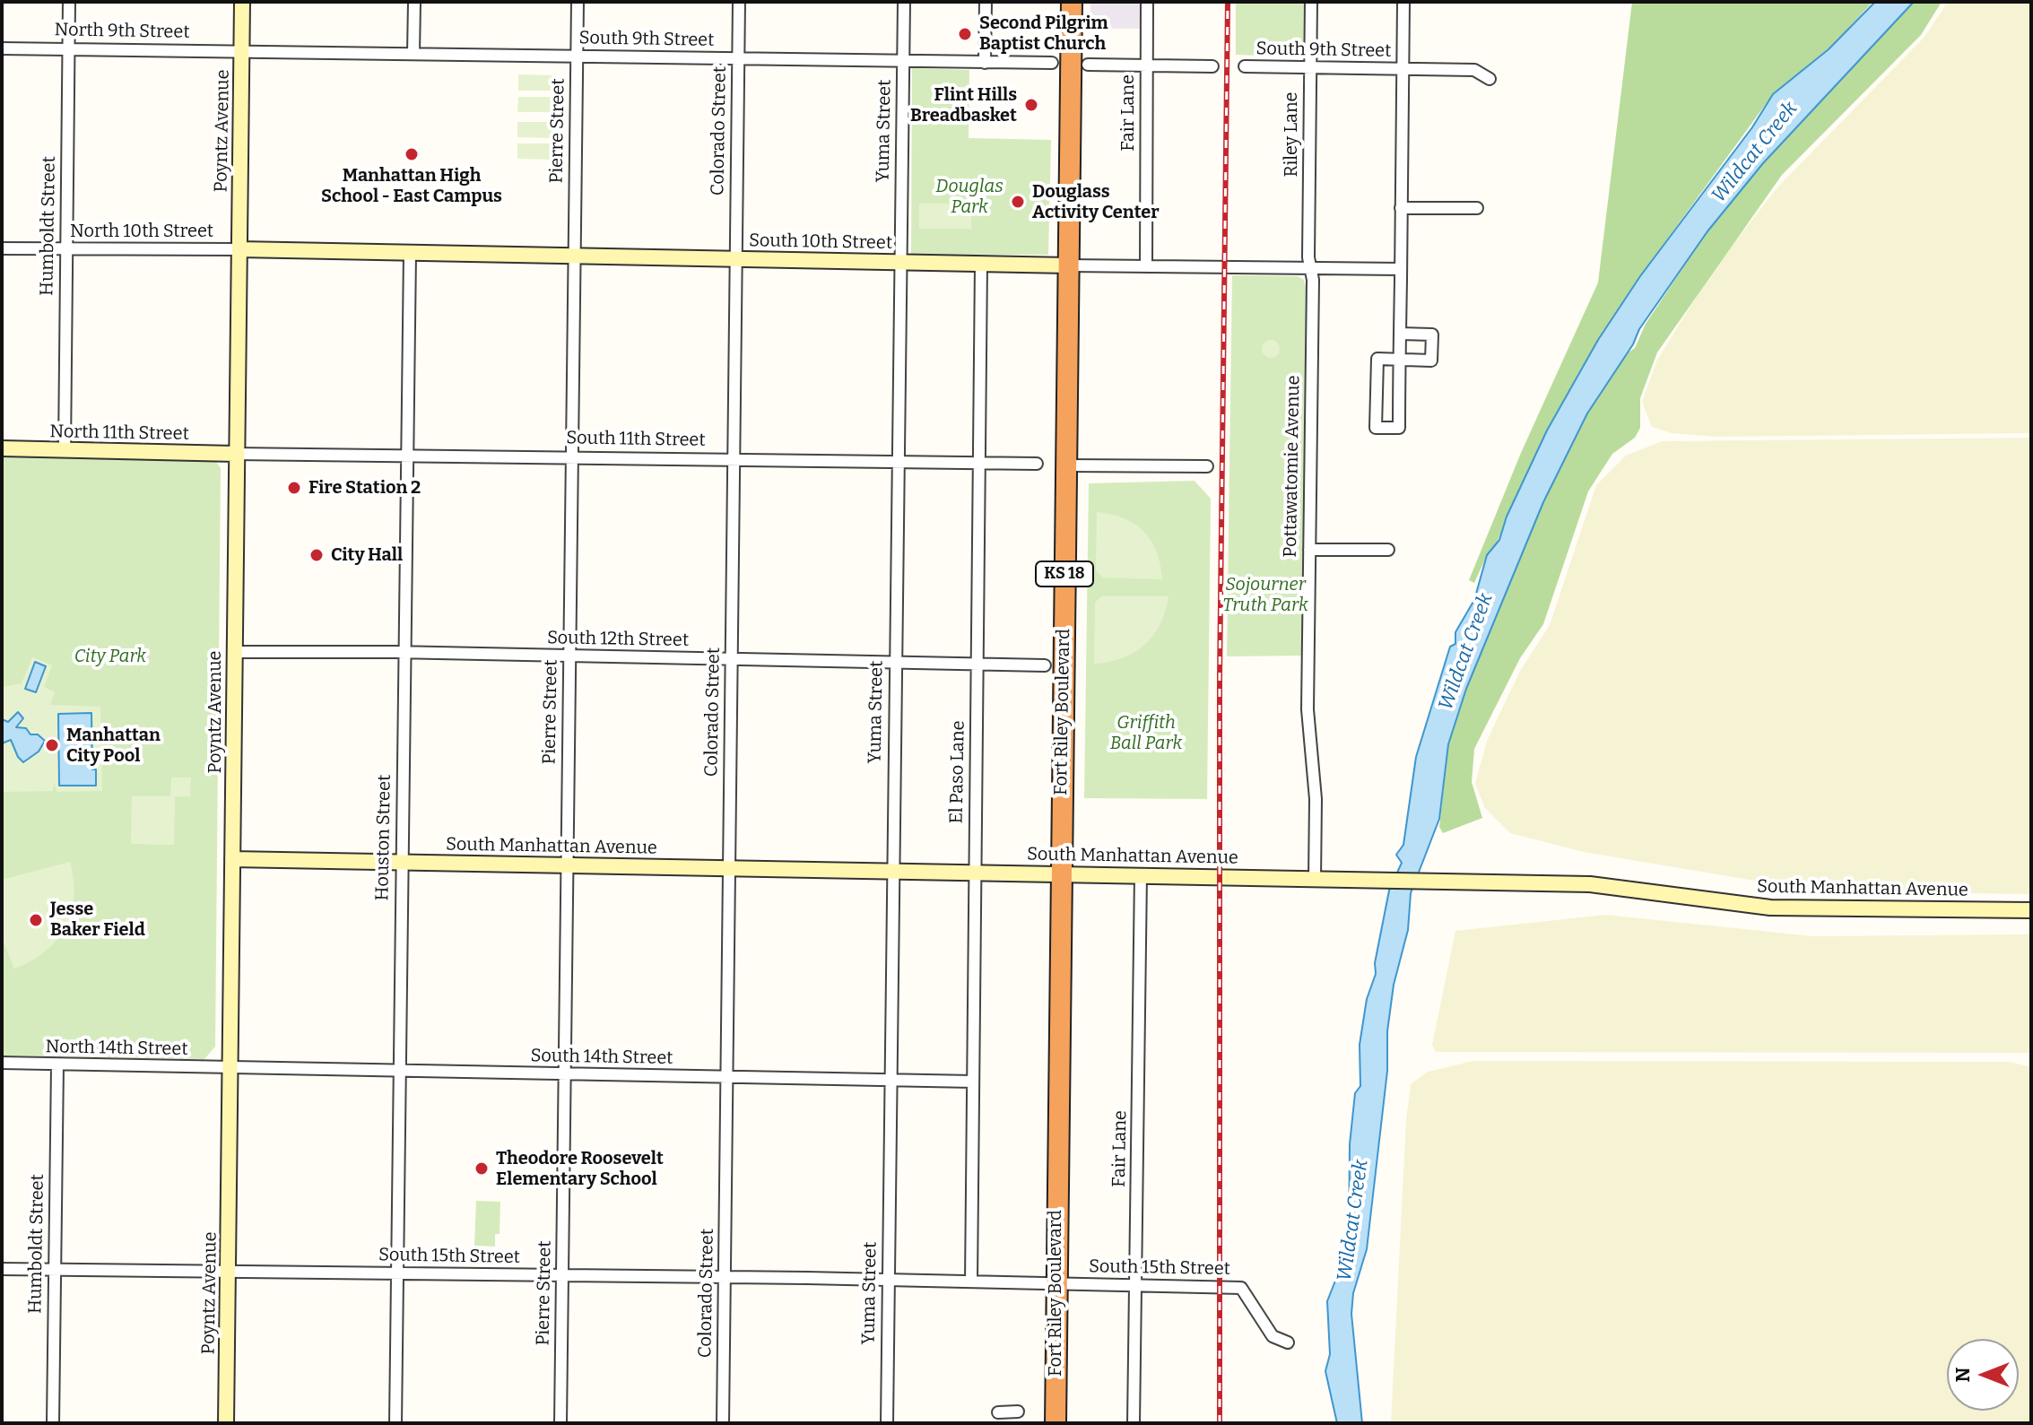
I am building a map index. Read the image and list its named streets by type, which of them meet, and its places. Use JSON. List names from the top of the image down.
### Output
{
  "streets": {
    "highway": ["KS 18", "Fort Riley Boulevard"],
    "street": [
      "North 9th Street",
      "South 9th Street",
      "Fair Lane",
      "Poyntz Avenue",
      "Pierre Street",
      "Colorado Street",
      "Yuma Street",
      "Riley Lane",
      "Humboldt Street",
      "North 10th Street",
      "South 10th Street",
      "North 11th Street",
      "South 11th Street",
      "Pottawatomie Avenue",
      "South 12th Street",
      "El Paso Lane",
      "Houston Street",
      "South Manhattan Avenue",
      "North 14th Street",
      "South 14th Street",
      "South 15th Street"
    ]
  },
  "crossings": [
    ["North 9th Street", "South 9th Street"],
    ["North 9th Street", "Poyntz Avenue"],
    ["North 9th Street", "Humboldt Street"],
    ["South 9th Street", "Poyntz Avenue"],
    ["South 9th Street", "Pierre Street"],
    ["South 9th Street", "Colorado Street"],
    ["South 9th Street", "Yuma Street"],
    ["South 9th Street", "Riley Lane"],
    ["Fair Lane", "South 10th Street"],
    ["Fair Lane", "South Manhattan Avenue"],
    ["Fair Lane", "South 15th Street"],
    ["Poyntz Avenue", "North 10th Street"],
    ["Poyntz Avenue", "South 10th Street"],
    ["Poyntz Avenue", "North 11th Street"],
    ["Poyntz Avenue", "South 11th Street"],
    ["Poyntz Avenue", "South 12th Street"],
    ["Poyntz Avenue", "South Manhattan Avenue"],
    ["Poyntz Avenue", "North 14th Street"],
    ["Poyntz Avenue", "South 14th Street"],
    ["Poyntz Avenue", "South 15th Street"],
    ["Pierre Street", "South 10th Street"],
    ["Pierre Street", "South 11th Street"],
    ["Pierre Street", "South 12th Street"],
    ["Pierre Street", "South Manhattan Avenue"],
    ["Pierre Street", "South 14th Street"],
    ["Pierre Street", "South 15th Street"],
    ["Colorado Street", "South 10th Street"],
    ["Colorado Street", "South 11th Street"],
    ["Colorado Street", "South 12th Street"],
    ["Colorado Street", "South Manhattan Avenue"],
    ["Colorado Street", "South 14th Street"],
    ["Colorado Street", "South 15th Street"],
    ["Yuma Street", "South 10th Street"],
    ["Yuma Street", "South 11th Street"],
    ["Yuma Street", "South 12th Street"],
    ["Yuma Street", "South Manhattan Avenue"],
    ["Yuma Street", "South 14th Street"],
    ["Yuma Street", "South 15th Street"],
    ["Riley Lane", "South 10th Street"],
    ["Riley Lane", "Pottawatomie Avenue"],
    ["Humboldt Street", "North 10th Street"],
    ["Humboldt Street", "North 11th Street"],
    ["Humboldt Street", "North 14th Street"],
    ["Humboldt Street", "South 15th Street"],
    ["North 10th Street", "South 10th Street"],
    ["South 10th Street", "Pottawatomie Avenue"],
    ["South 10th Street", "Fort Riley Boulevard"],
    ["South 10th Street", "El Paso Lane"],
    ["South 10th Street", "Houston Street"],
    ["North 11th Street", "South 11th Street"],
    ["South 11th Street", "El Paso Lane"],
    ["South 11th Street", "Houston Street"],
    ["Pottawatomie Avenue", "South Manhattan Avenue"],
    ["South 12th Street", "El Paso Lane"],
    ["South 12th Street", "Houston Street"],
    ["Fort Riley Boulevard", "South Manhattan Avenue"],
    ["Fort Riley Boulevard", "South 15th Street"],
    ["El Paso Lane", "South Manhattan Avenue"],
    ["El Paso Lane", "South 14th Street"],
    ["El Paso Lane", "South 15th Street"],
    ["Houston Street", "South Manhattan Avenue"],
    ["Houston Street", "South 14th Street"],
    ["Houston Street", "South 15th Street"],
    ["North 14th Street", "South 14th Street"]
  ],
  "water": ["Wildcat Creek"],
  "parks": [
    "Douglas Park",
    "Sojourner Truth Park",
    "City Park",
    "Griffith Ball Park"
  ],
  "places": [
    "Second Pilgrim Baptist Church",
    "Flint Hills Breadbasket",
    "Manhattan High School - East Campus",
    "Douglass Activity Center",
    "Fire Station 2",
    "City Hall",
    "Manhattan City Pool",
    "Jesse Baker Field",
    "Theodore Roosevelt Elementary School"
  ],
  "north": "left"
}
